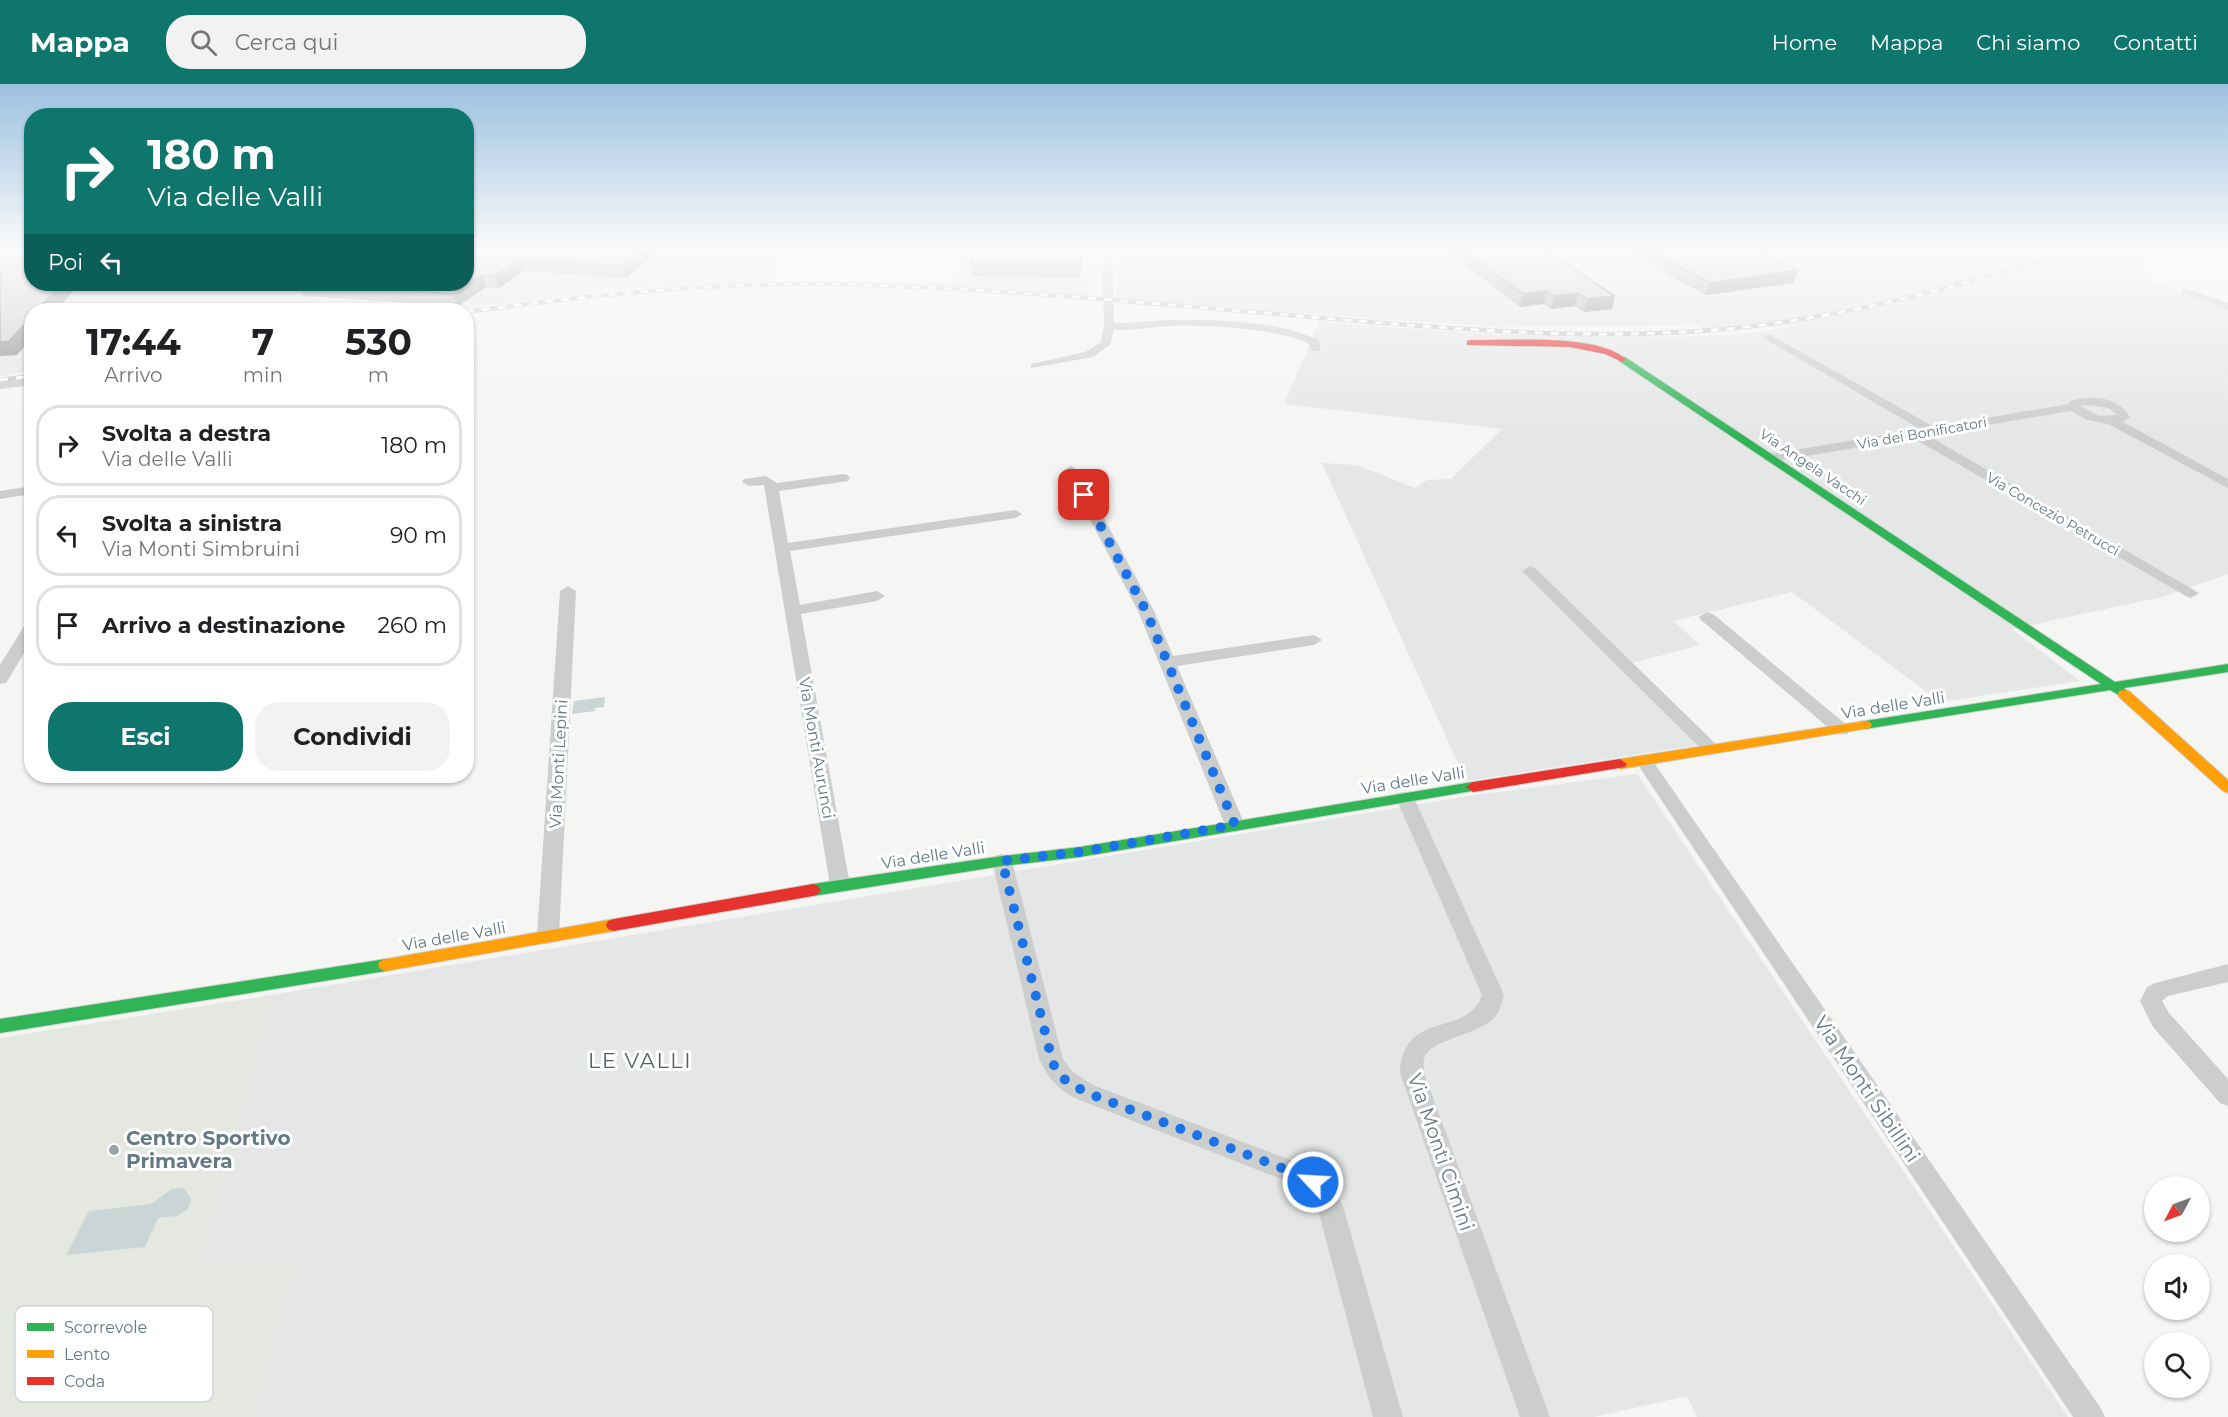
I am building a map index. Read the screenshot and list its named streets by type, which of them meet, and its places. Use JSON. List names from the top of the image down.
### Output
{
  "streets": {
    "street": [
      "Via dei Bonificatori",
      "Via Angela Vacchi",
      "Via Concezio Petrucci",
      "Via delle Valli",
      "Via Monti Aurunci",
      "Via Monti Lepini",
      "Via Monti Sibillini",
      "Via Monti Cimini"
    ]
  },
  "crossings": [
    ["Via dei Bonificatori", "Via Angela Vacchi"],
    ["Via dei Bonificatori", "Via Concezio Petrucci"],
    ["Via Angela Vacchi", "Via delle Valli"],
    ["Via delle Valli", "Via Monti Aurunci"],
    ["Via delle Valli", "Via Monti Lepini"],
    ["Via delle Valli", "Via Monti Sibillini"],
    ["Via delle Valli", "Via Monti Cimini"]
  ],
  "districts": ["LE VALLI"],
  "places": ["Centro Sportivo Primavera"],
  "legend": ["Scorrevole", "Lento", "Coda"],
  "north": "bottom left",
  "page": {
    "header": "Mappa",
    "search": "Cerca qui",
    "nav": [
      "Home",
      "Mappa",
      "Chi siamo",
      "Contatti"
    ],
    "turn": ["180 m", "Via delle Valli"],
    "then": "Poi",
    "eta": [
      "17:44",
      "Arrivo",
      "7",
      "min",
      "530",
      "m"
    ],
    "list": [
      {
        "name": "Svolta a destra",
        "note": "Via delle Valli",
        "value": "180 m"
      },
      {
        "name": "Svolta a sinistra",
        "note": "Via Monti Simbruini",
        "value": "90 m"
      },
      {
        "name": "Arrivo a destinazione",
        "value": "260 m"
      }
    ],
    "buttons": ["Esci", "Condividi"]
  }
}
